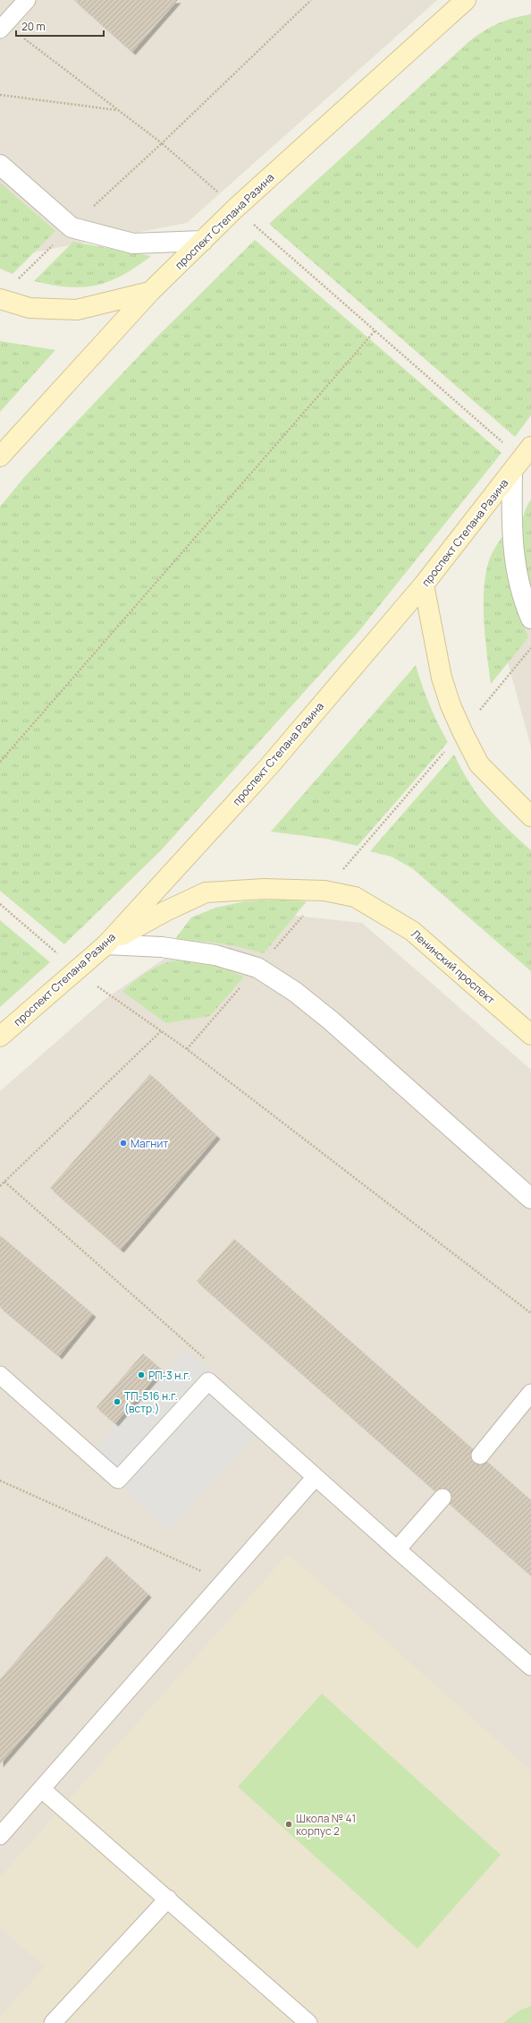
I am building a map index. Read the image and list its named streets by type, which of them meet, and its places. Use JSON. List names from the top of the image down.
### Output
{
  "streets": {
    "main road": ["проспект Степана Разина", "Ленинский проспект"]
  },
  "crossings": [
    ["проспект Степана Разина", "Ленинский проспект"]
  ],
  "places": [
    "Магнит",
    "РП-3 н.г.",
    "ТП-516 н.г. (встр.)",
    "Школа № 41 корпус 2"
  ],
  "scale_bar": "20 m"
}
